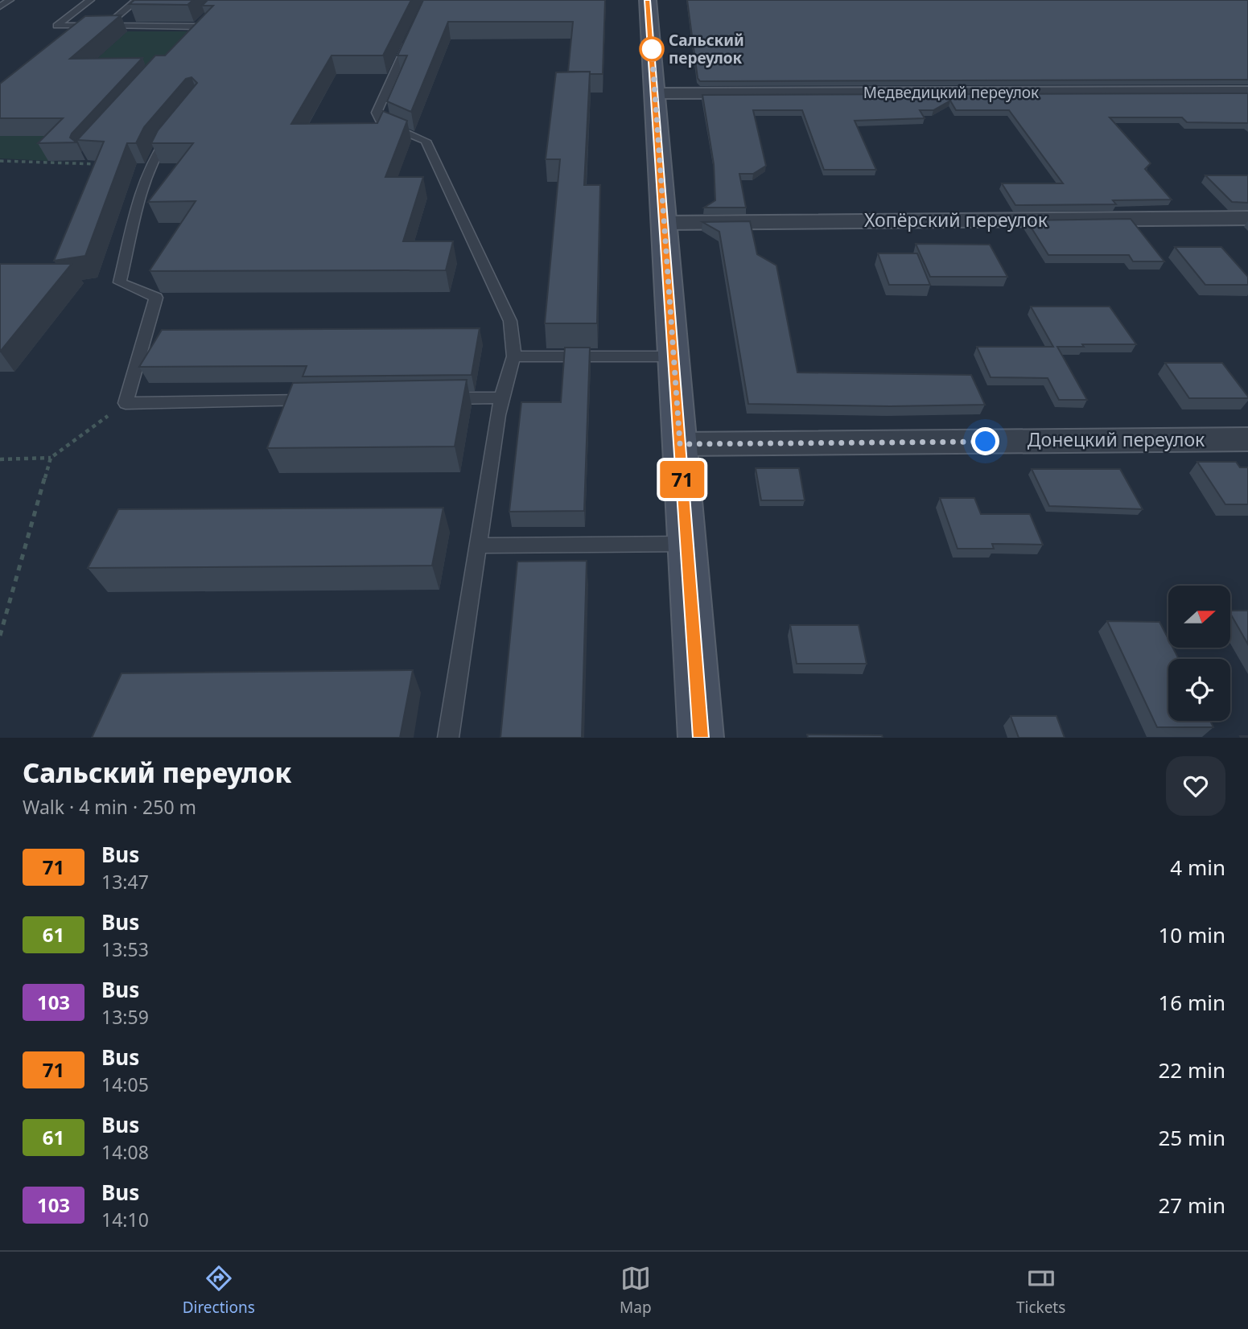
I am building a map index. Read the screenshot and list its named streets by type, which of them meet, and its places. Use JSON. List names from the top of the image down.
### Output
{
  "streets": {
    "street": ["Медведицкий переулок", "Хопёрский переулок", "Донецкий переулок"]
  },
  "places": ["Сальский переулок"],
  "lines": ["bus line 71"],
  "north": "right",
  "page": {
    "on_map": "71",
    "heading": ["Сальский переулок", "Walk · 4 min · 250 m"],
    "list": [
      {
        "mark": "71",
        "name": "Bus",
        "note": "13:47",
        "value": "4 min"
      },
      {
        "mark": "61",
        "name": "Bus",
        "note": "13:53",
        "value": "10 min"
      },
      {
        "mark": "103",
        "name": "Bus",
        "note": "13:59",
        "value": "16 min"
      },
      {
        "mark": "71",
        "name": "Bus",
        "note": "14:05",
        "value": "22 min"
      },
      {
        "mark": "61",
        "name": "Bus",
        "note": "14:08",
        "value": "25 min"
      },
      {
        "mark": "103",
        "name": "Bus",
        "note": "14:10",
        "value": "27 min"
      }
    ],
    "tabs": ["Directions", "Map", "Tickets"]
  }
}
